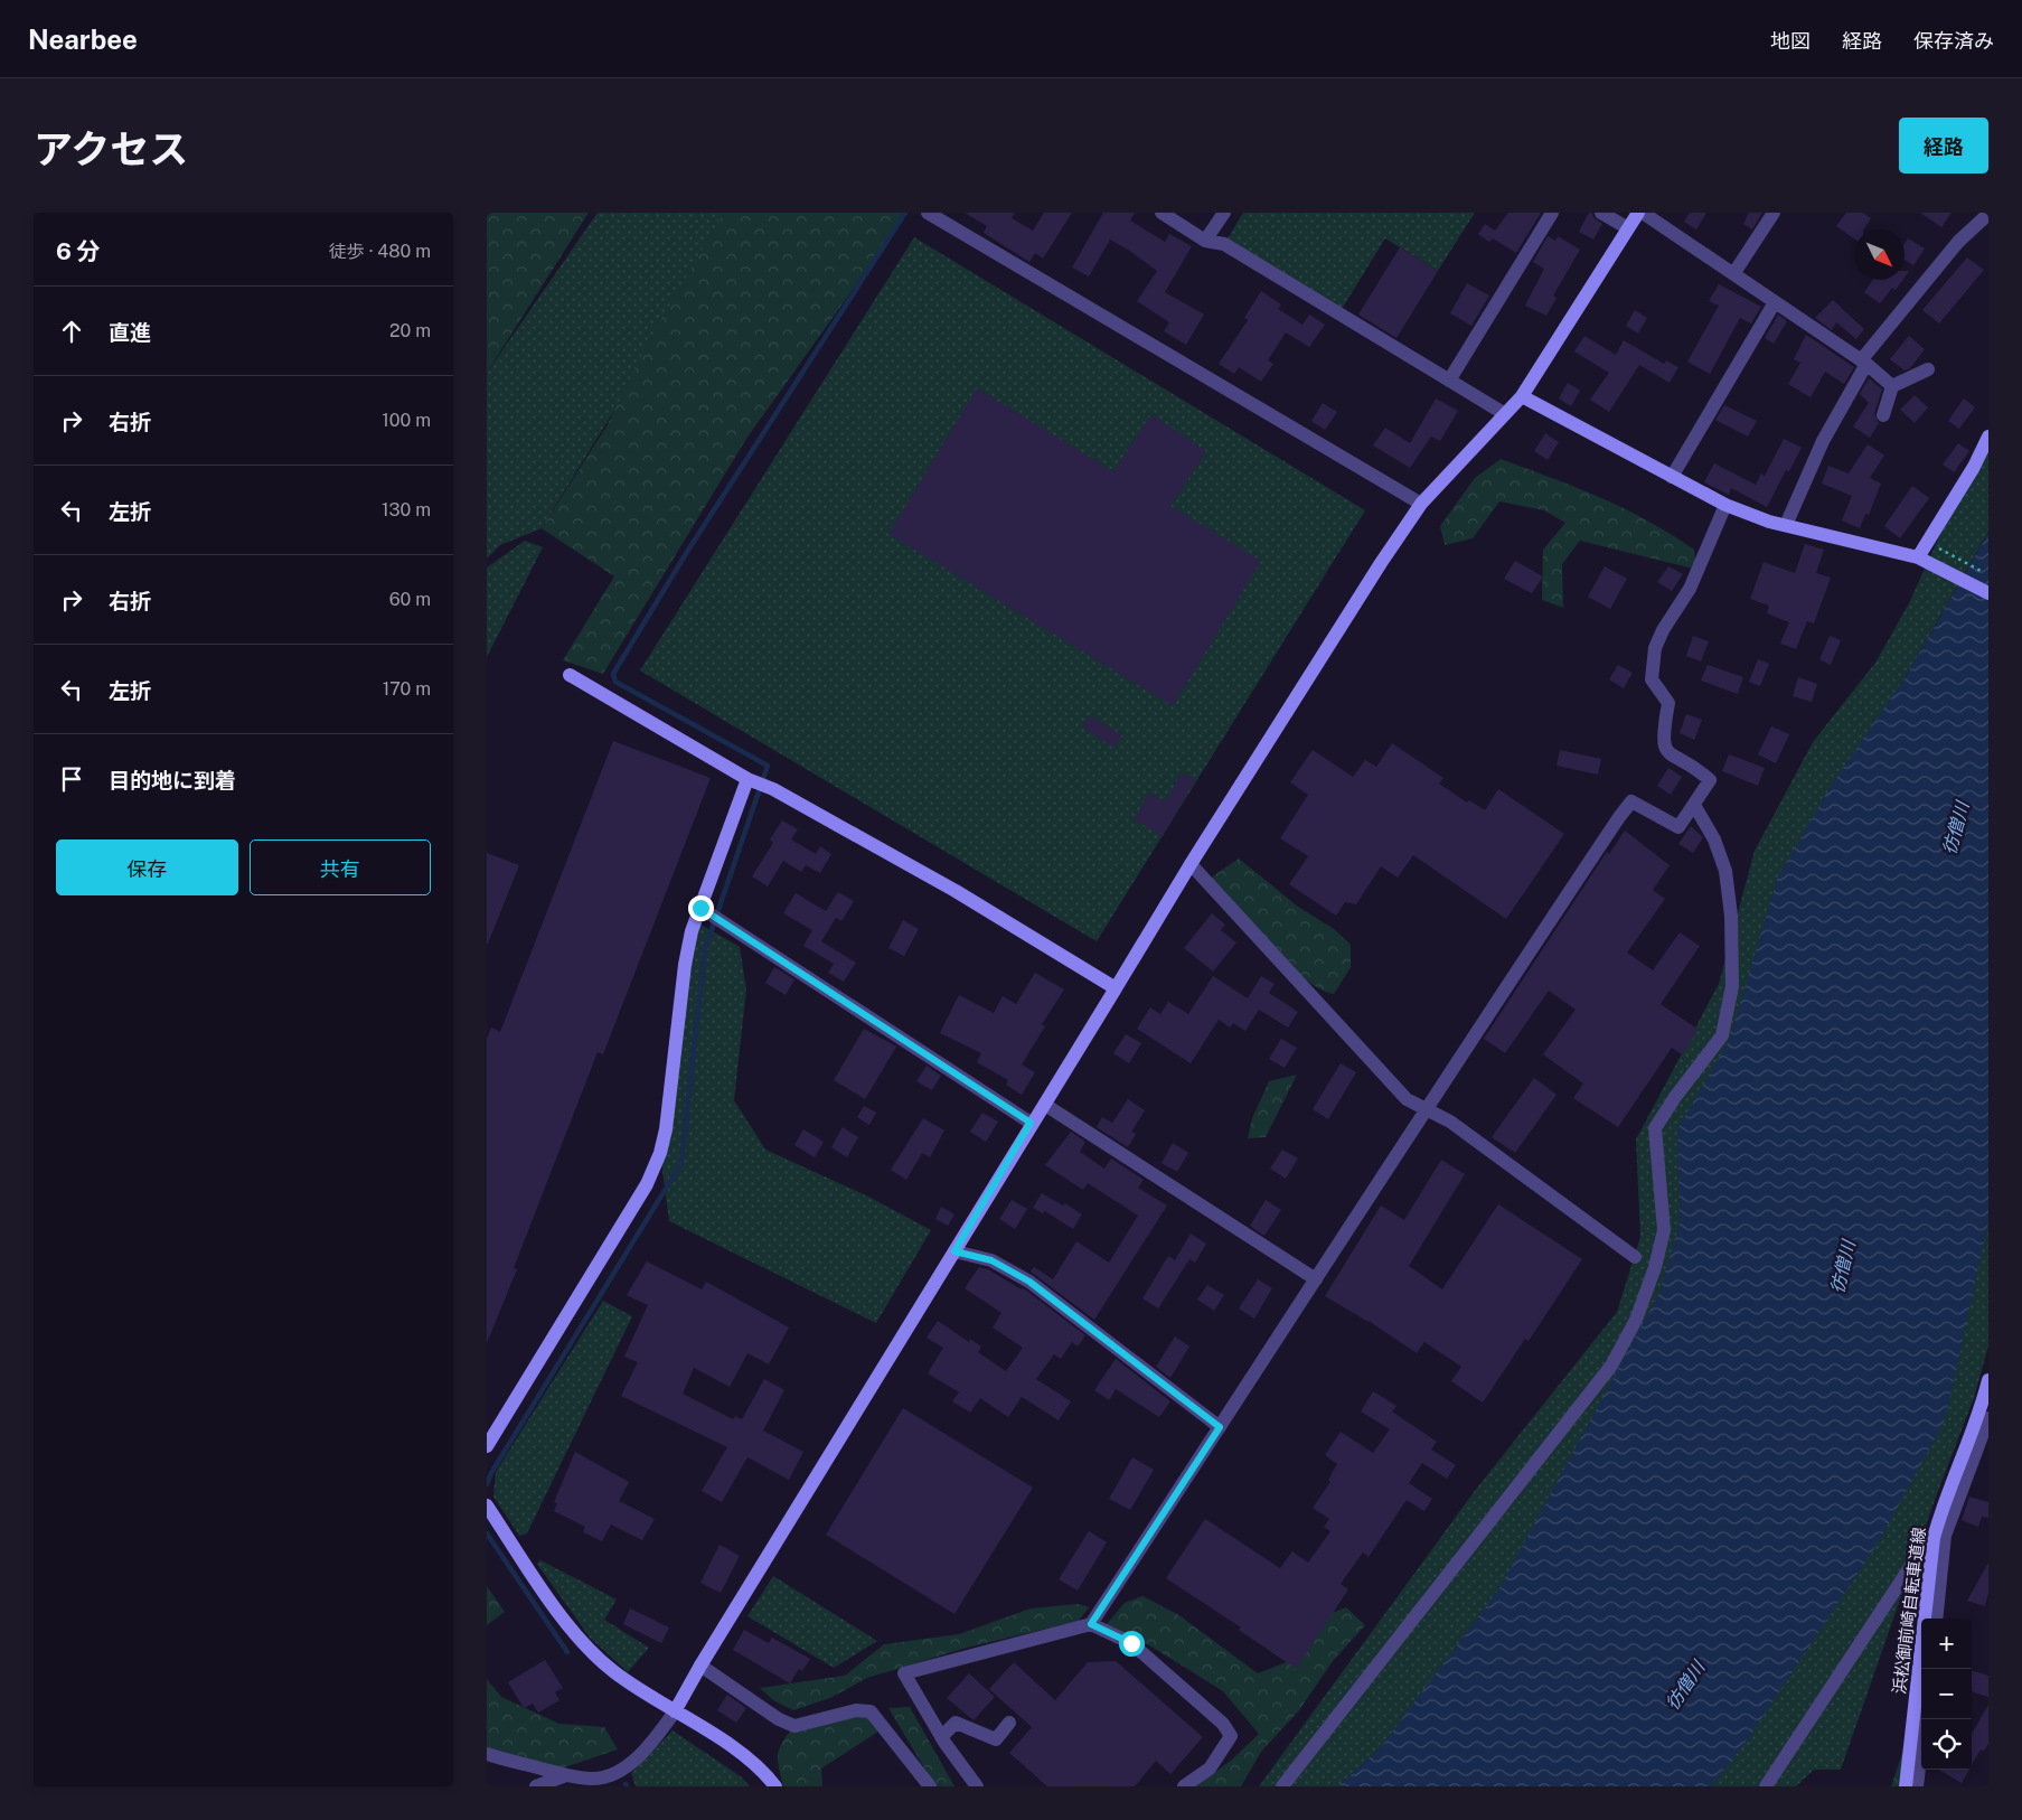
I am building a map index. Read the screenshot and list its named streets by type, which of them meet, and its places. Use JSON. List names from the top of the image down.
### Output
{
  "streets": {
    "street": ["浜松御前崎自転車道線"]
  },
  "water": ["彷僧川"],
  "north": "bottom right",
  "page": {
    "header": "Nearbee",
    "nav": ["地図", "経路", "保存済み"],
    "title": "アクセス",
    "buttons": [
      "経路",
      ["保存", "共有"]
    ],
    "heading": ["6 分", "徒歩 · 480 m"],
    "list": [
      ["直進", "20 m"],
      ["右折", "100 m"],
      ["左折", "130 m"],
      ["右折", "60 m"],
      ["左折", "170 m"],
      "目的地に到着"
    ],
    "map_buttons": ["+", "−"]
  }
}
